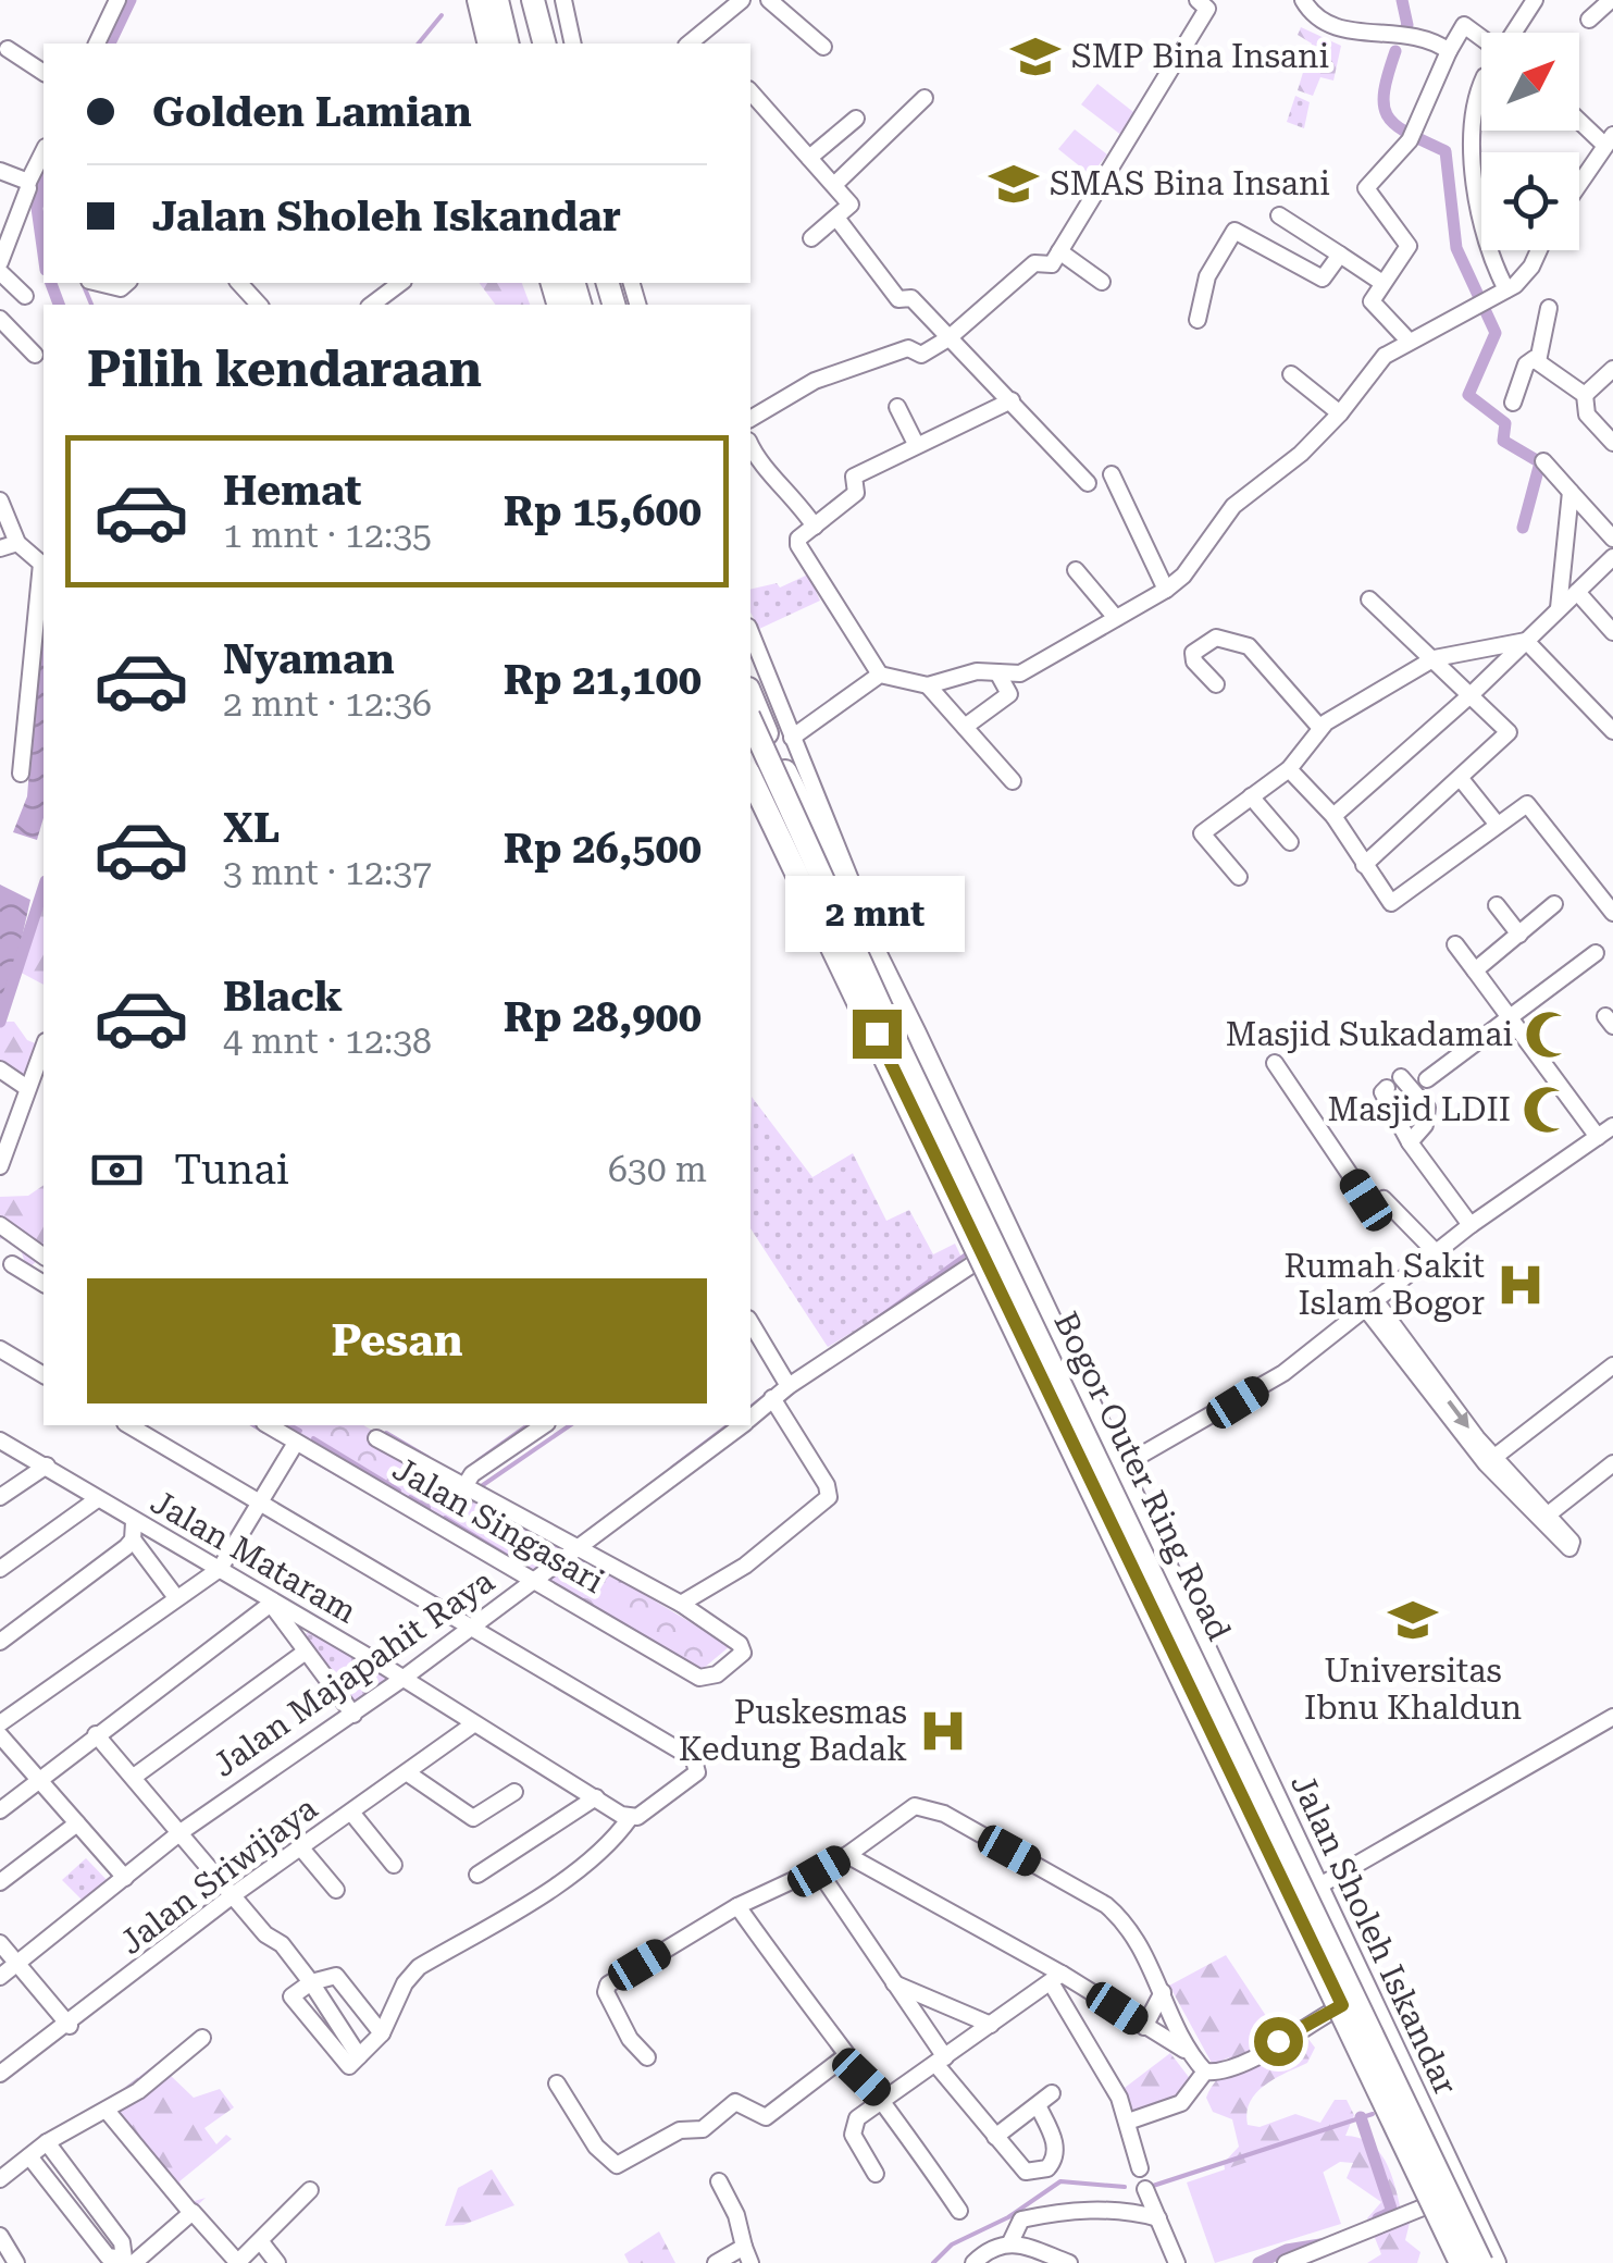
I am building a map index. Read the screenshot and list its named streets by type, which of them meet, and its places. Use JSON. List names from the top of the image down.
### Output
{
  "streets": {
    "highway": ["Bogor Outer Ring Road", "Jalan Sholeh Iskandar"],
    "street": [
      "Jalan Singasari",
      "Jalan Mataram",
      "Jalan Majapahit Raya",
      "Jalan Sriwijaya"
    ]
  },
  "crossings": [
    ["Bogor Outer Ring Road", "Jalan Sholeh Iskandar"],
    ["Jalan Singasari", "Jalan Majapahit Raya"],
    ["Jalan Mataram", "Jalan Majapahit Raya"],
    ["Jalan Mataram", "Jalan Sriwijaya"],
    ["Jalan Majapahit Raya", "Jalan Sholeh Iskandar"]
  ],
  "places": {
    "school or university": ["SMP Bina Insani", "SMAS Bina Insani", "Universitas Ibnu Khaldun"],
    "mosque": ["Masjid Sukadamai", "Masjid LDII"],
    "hospital": ["Rumah Sakit Islam Bogor", "Puskesmas Kedung Badak"]
  },
  "north": "top right",
  "page": {
    "banner": ["Golden Lamian", "Jalan Sholeh Iskandar"],
    "heading": "Pilih kendaraan",
    "list": [
      {
        "name": "Hemat",
        "note": "1 mnt · 12:35",
        "value": "Rp 15,600"
      },
      {
        "name": "Nyaman",
        "note": "2 mnt · 12:36",
        "value": "Rp 21,100"
      },
      {
        "name": "XL",
        "note": "3 mnt · 12:37",
        "value": "Rp 26,500"
      },
      {
        "name": "Black",
        "note": "4 mnt · 12:38",
        "value": "Rp 28,900"
      }
    ],
    "bubble": "2 mnt",
    "pay": ["Tunai", "630 m"],
    "buttons": "Pesan"
  }
}
